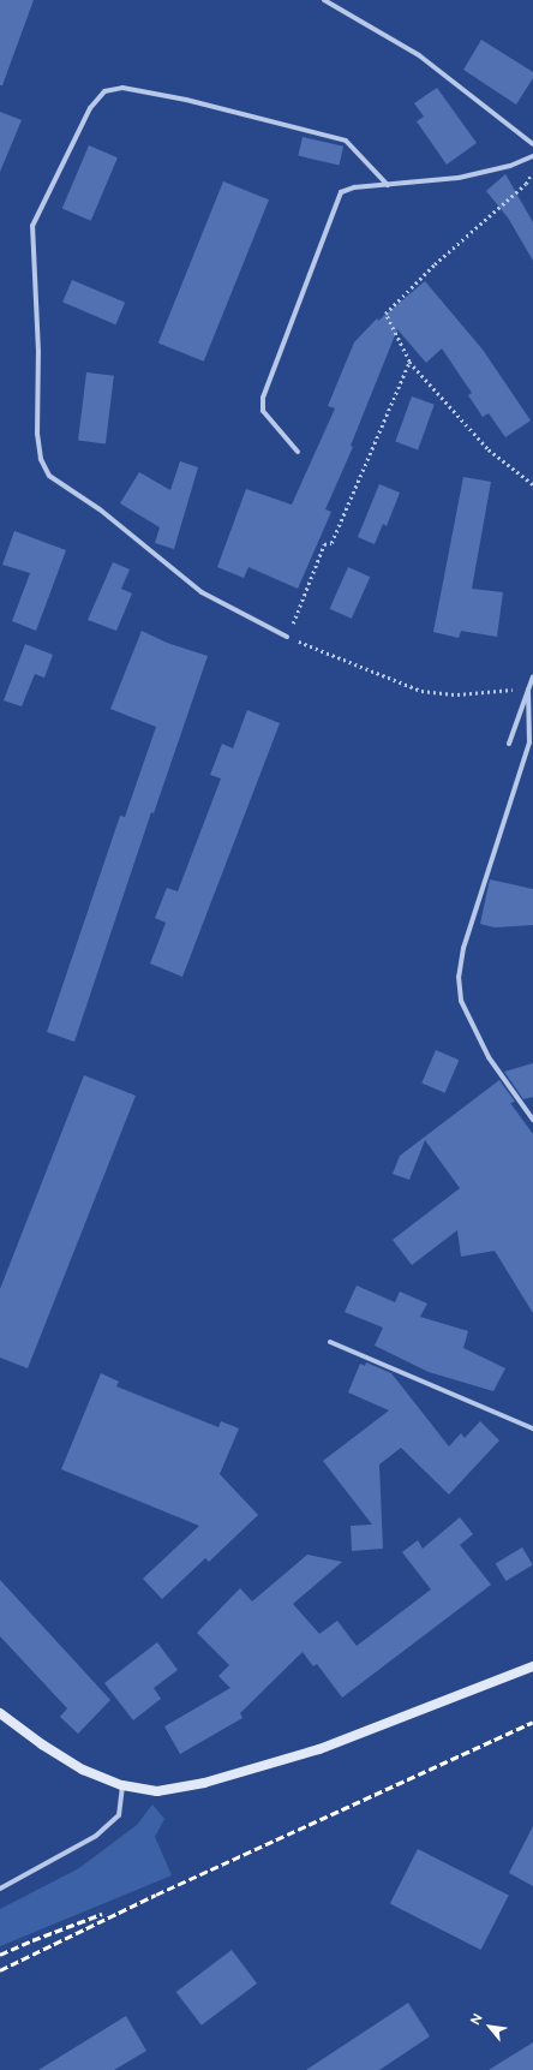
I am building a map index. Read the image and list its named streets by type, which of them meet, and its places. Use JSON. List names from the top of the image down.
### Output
{
  "north": "top left"
}
